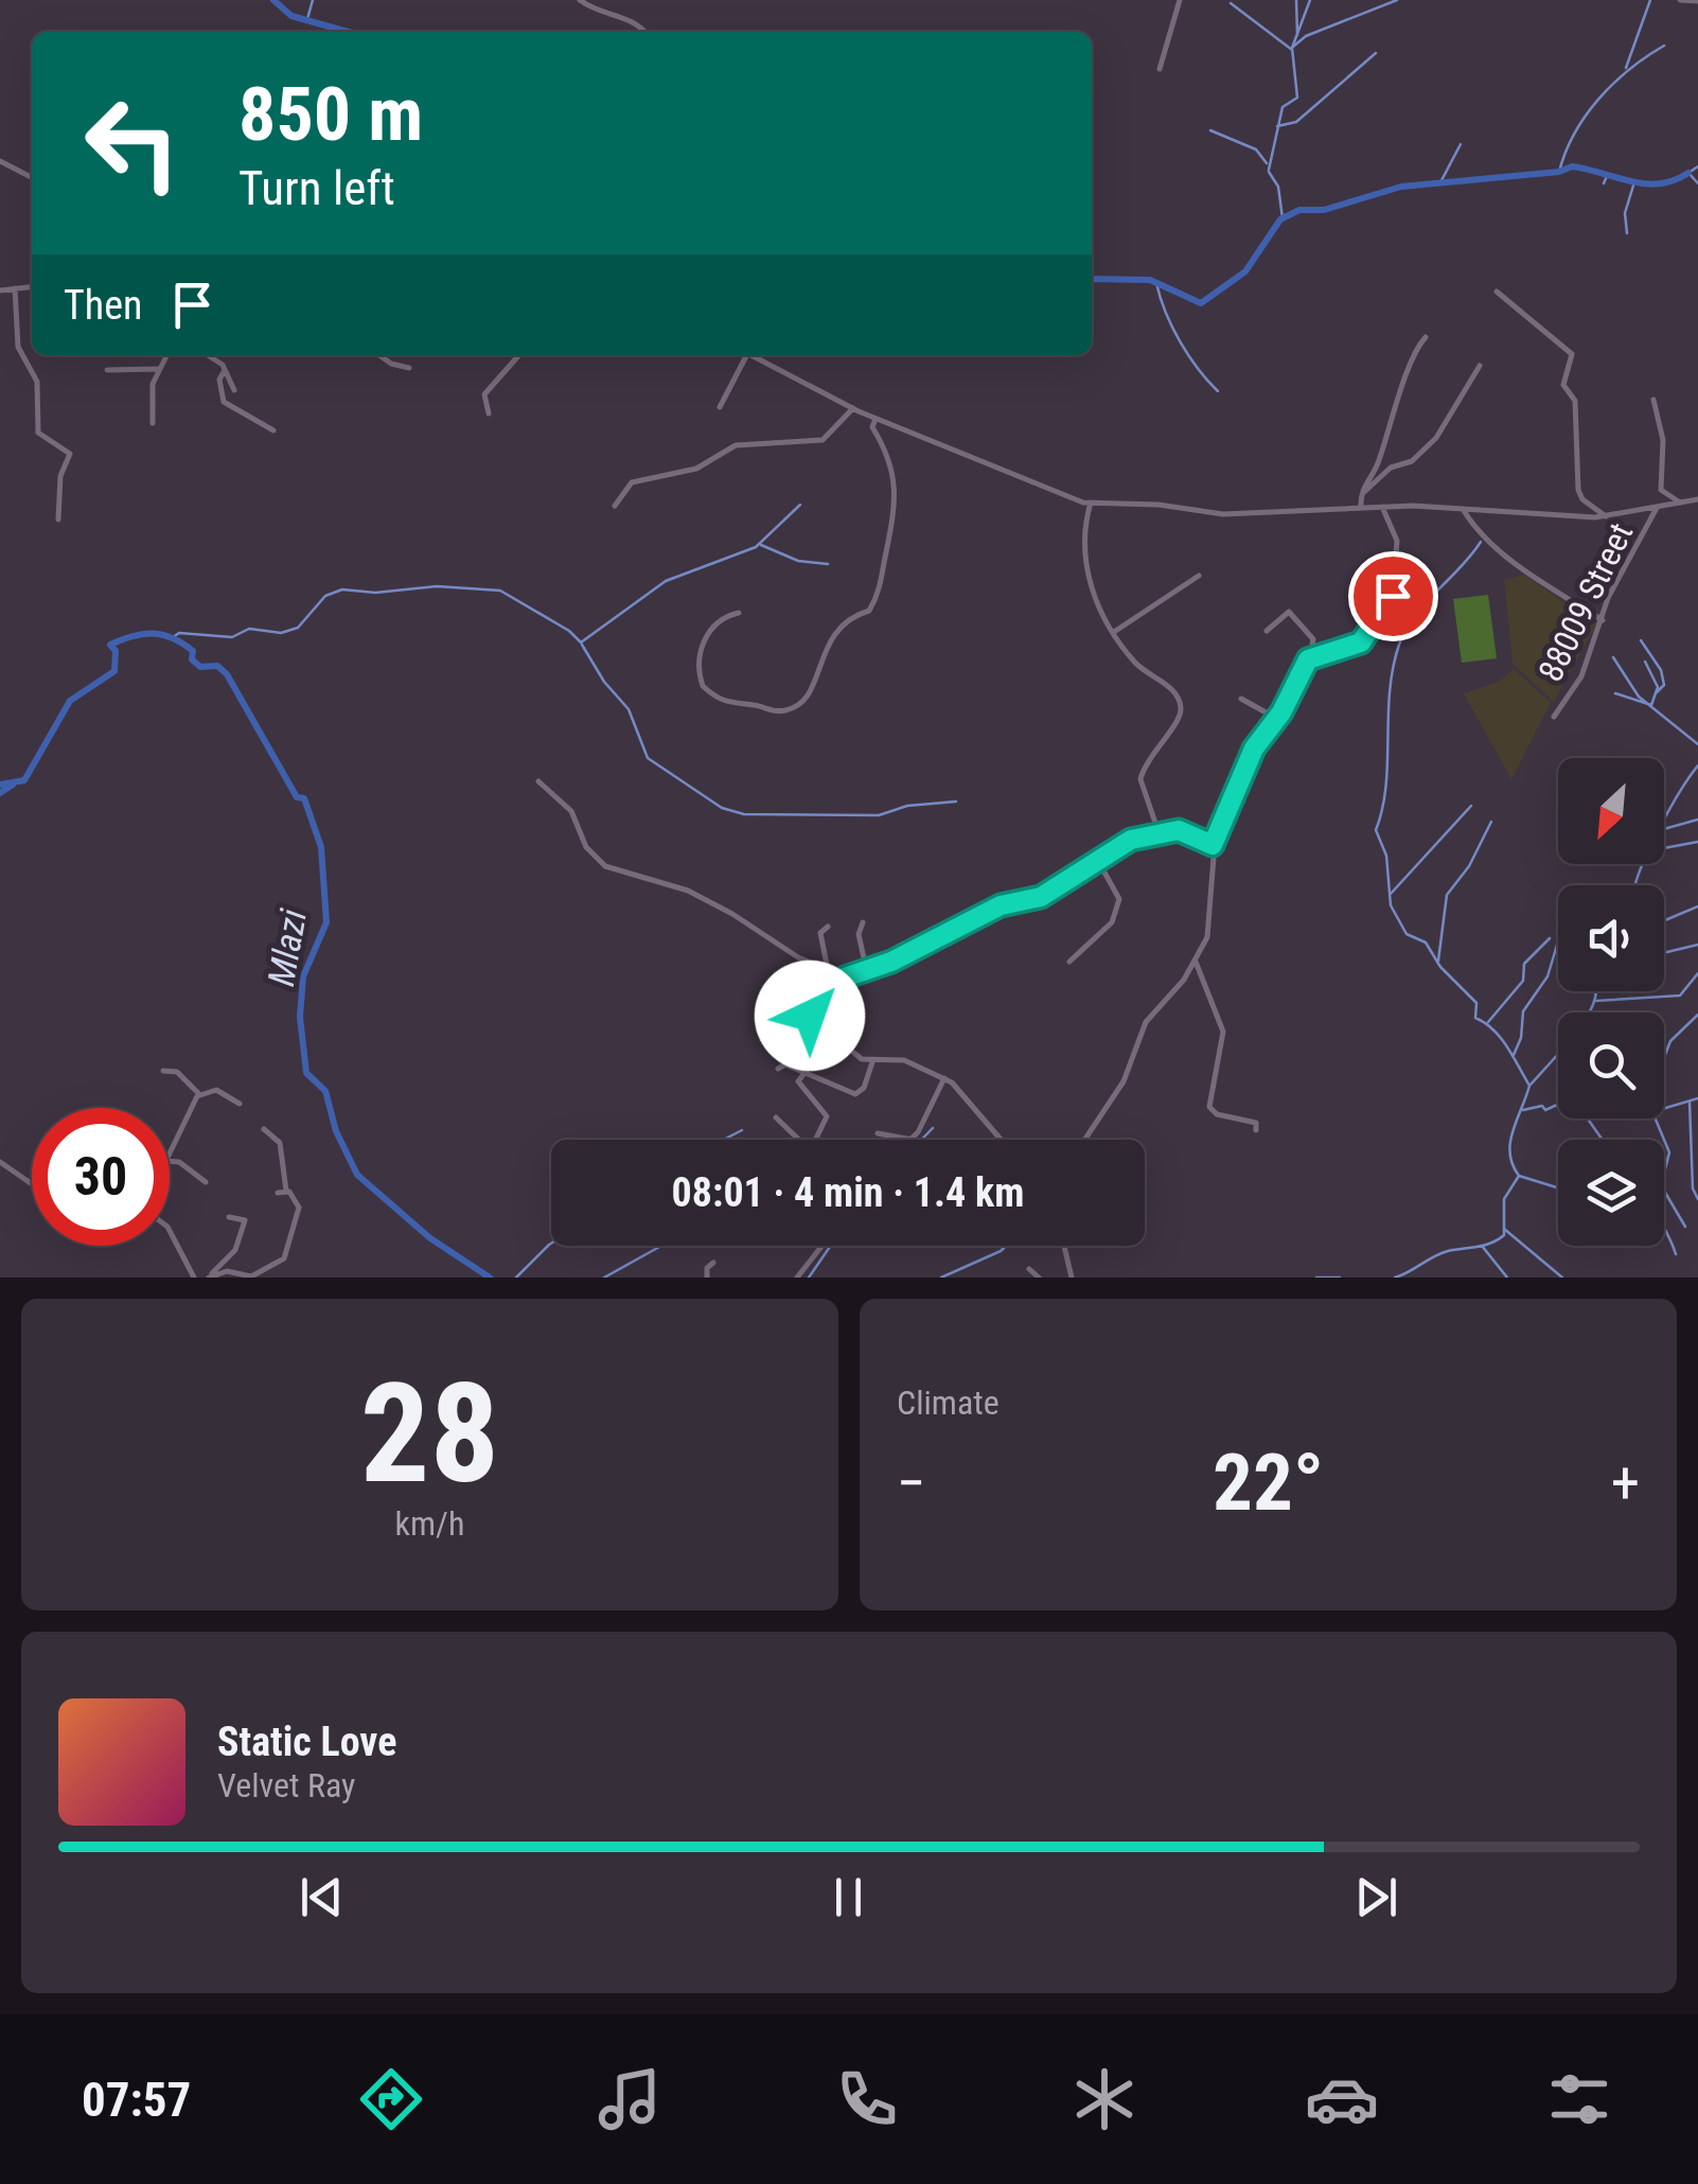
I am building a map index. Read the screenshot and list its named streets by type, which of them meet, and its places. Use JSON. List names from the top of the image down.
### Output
{
  "streets": {
    "street": ["88009 Street"]
  },
  "water": ["Mlazi"],
  "north": "bottom left",
  "page": {
    "turn": ["850 m", "Turn left"],
    "then": "Then",
    "limit": "30",
    "trip": "08:01 · 4 min · 1.4 km",
    "tile": [
      ["28", "km/h"],
      "Climate"
    ],
    "heat": ["−", "22°", "+"],
    "song": ["Static Love", "Velvet Ray"],
    "tabs": "07:57"
  }
}
